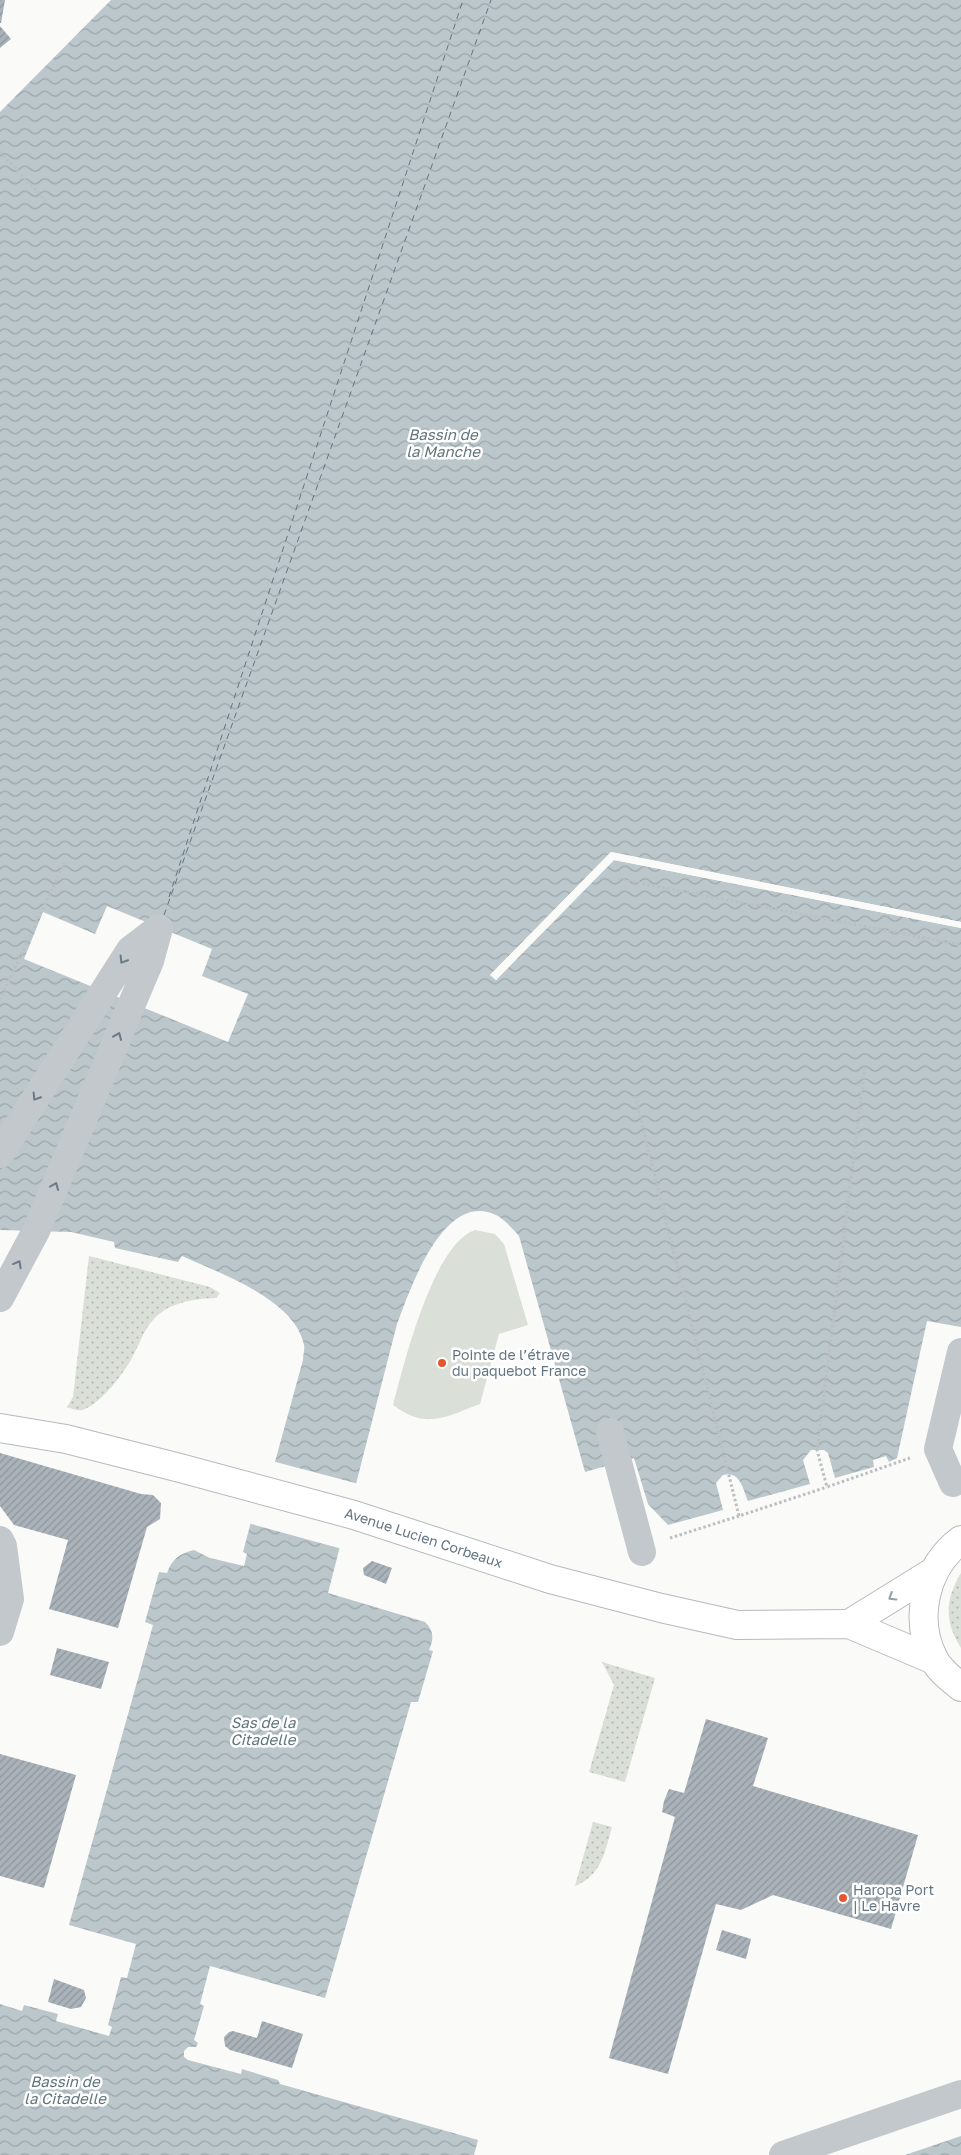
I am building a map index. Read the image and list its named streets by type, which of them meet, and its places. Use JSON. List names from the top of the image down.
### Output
{
  "streets": {
    "main road": ["Avenue Lucien Corbeaux"]
  },
  "water": ["Bassin de la Manche", "Sas de la Citadelle", "Bassin de la Citadelle"],
  "places": ["Pointe de l’étrave du paquebot France", "Haropa Port | Le Havre"]
}
